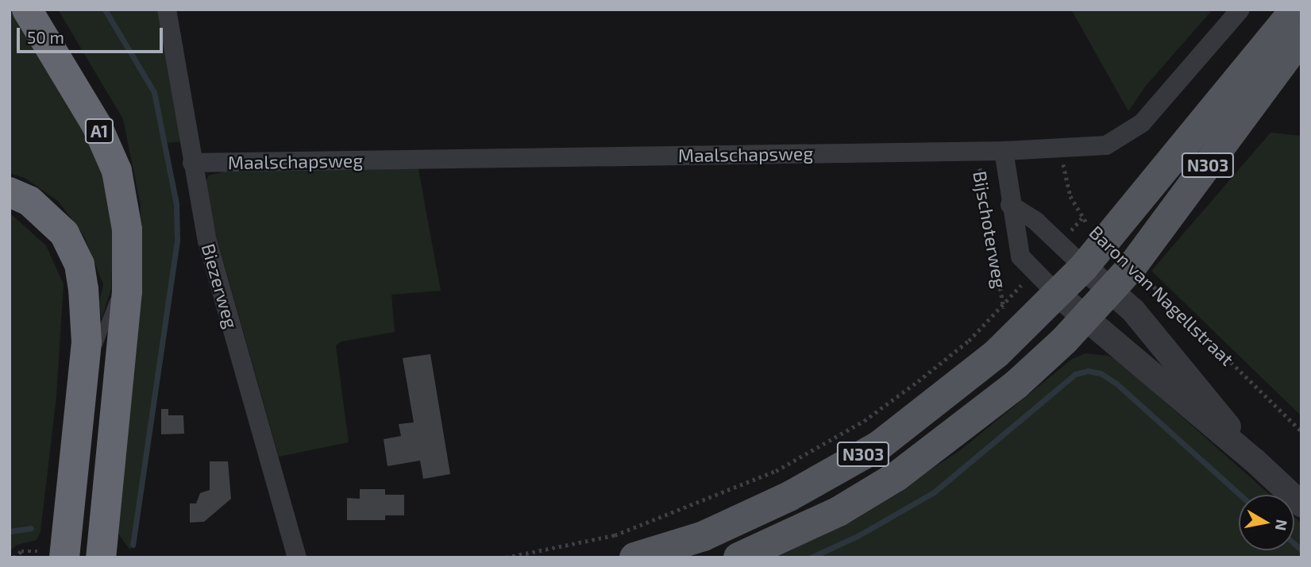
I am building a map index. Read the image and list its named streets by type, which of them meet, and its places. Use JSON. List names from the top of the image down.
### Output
{
  "streets": {
    "highway": ["A1"],
    "main road": ["N303", "Baron van Nagellstraat"],
    "street": ["Maalschapsweg", "Bijschoterweg", "Biezerweg"]
  },
  "crossings": [
    ["Maalschapsweg", "Bijschoterweg"],
    ["Maalschapsweg", "Biezerweg"],
    ["N303", "Bijschoterweg"],
    ["N303", "Baron van Nagellstraat"],
    ["Bijschoterweg", "Baron van Nagellstraat"]
  ],
  "scale_bar": "50 m",
  "north": "right"
}
